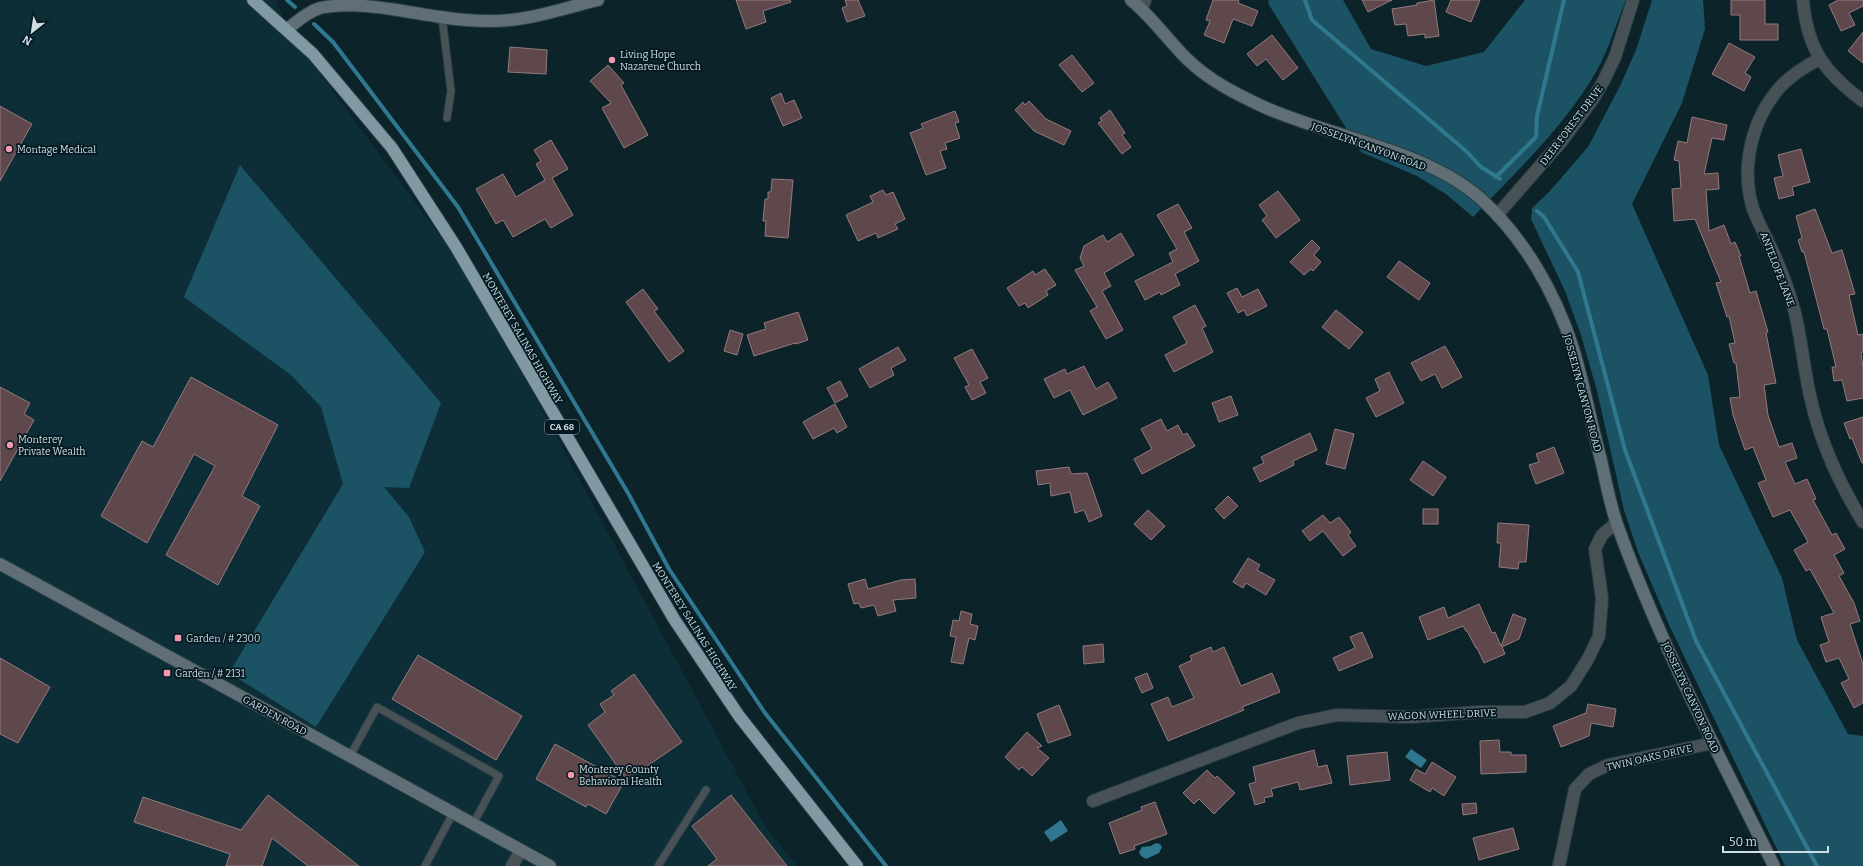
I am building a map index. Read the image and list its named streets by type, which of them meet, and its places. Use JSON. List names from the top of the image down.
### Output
{
  "streets": {
    "highway": ["MONTEREY SALINAS HIGHWAY", "CA 68"],
    "street": [
      "DEER FOREST DRIVE",
      "JOSSELYN CANYON ROAD",
      "ANTELOPE LANE",
      "WAGON WHEEL DRIVE",
      "GARDEN ROAD",
      "TWIN OAKS DRIVE"
    ]
  },
  "crossings": [
    ["DEER FOREST DRIVE", "JOSSELYN CANYON ROAD"],
    ["JOSSELYN CANYON ROAD", "WAGON WHEEL DRIVE"],
    ["JOSSELYN CANYON ROAD", "TWIN OAKS DRIVE"]
  ],
  "places": {
    "other": [
      "Living Hope Nazarene Church",
      "Montage Medical",
      "Monterey Private Wealth",
      "Monterey County Behavioral Health"
    ],
    "transit": ["Garden / # 2300", "Garden / # 2131"]
  },
  "scale_bar": "50 m",
  "north": "bottom left"
}
